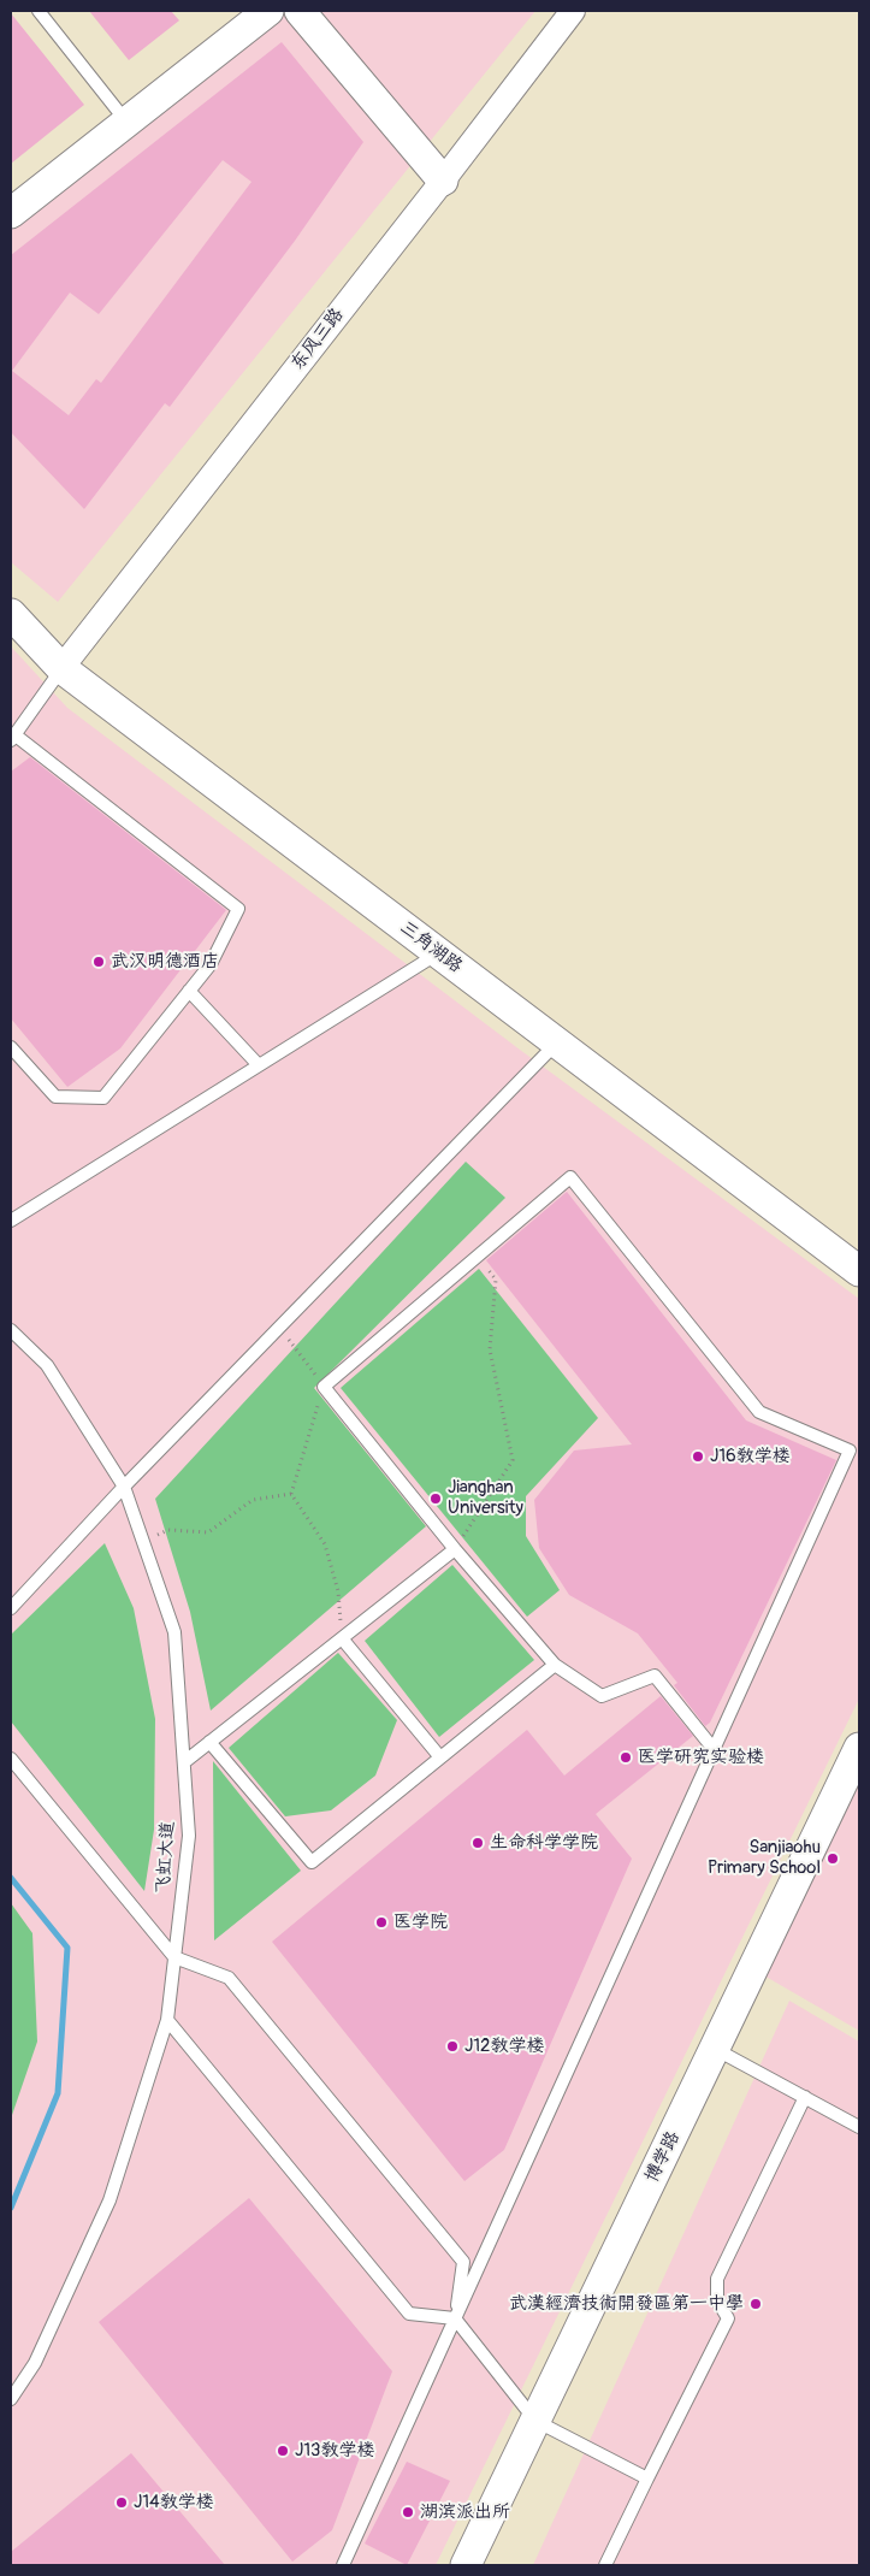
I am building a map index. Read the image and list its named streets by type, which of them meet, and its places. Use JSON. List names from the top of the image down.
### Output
{
  "streets": {
    "street": ["东风三路", "三角湖路", "博学路"],
    "lane": ["飞虹大道"]
  },
  "crossings": [
    ["东风三路", "三角湖路"]
  ],
  "places": [
    "武汉明德酒店",
    "J16教学楼",
    "Jianghan University",
    "医学研究实验楼",
    "生命科学学院",
    "Sanjiaohu Primary School",
    "医学院",
    "J12教学楼",
    "武漢經濟技術開發區第一中學",
    "J13教学楼",
    "J14教学楼",
    "湖滨派出所"
  ]
}
